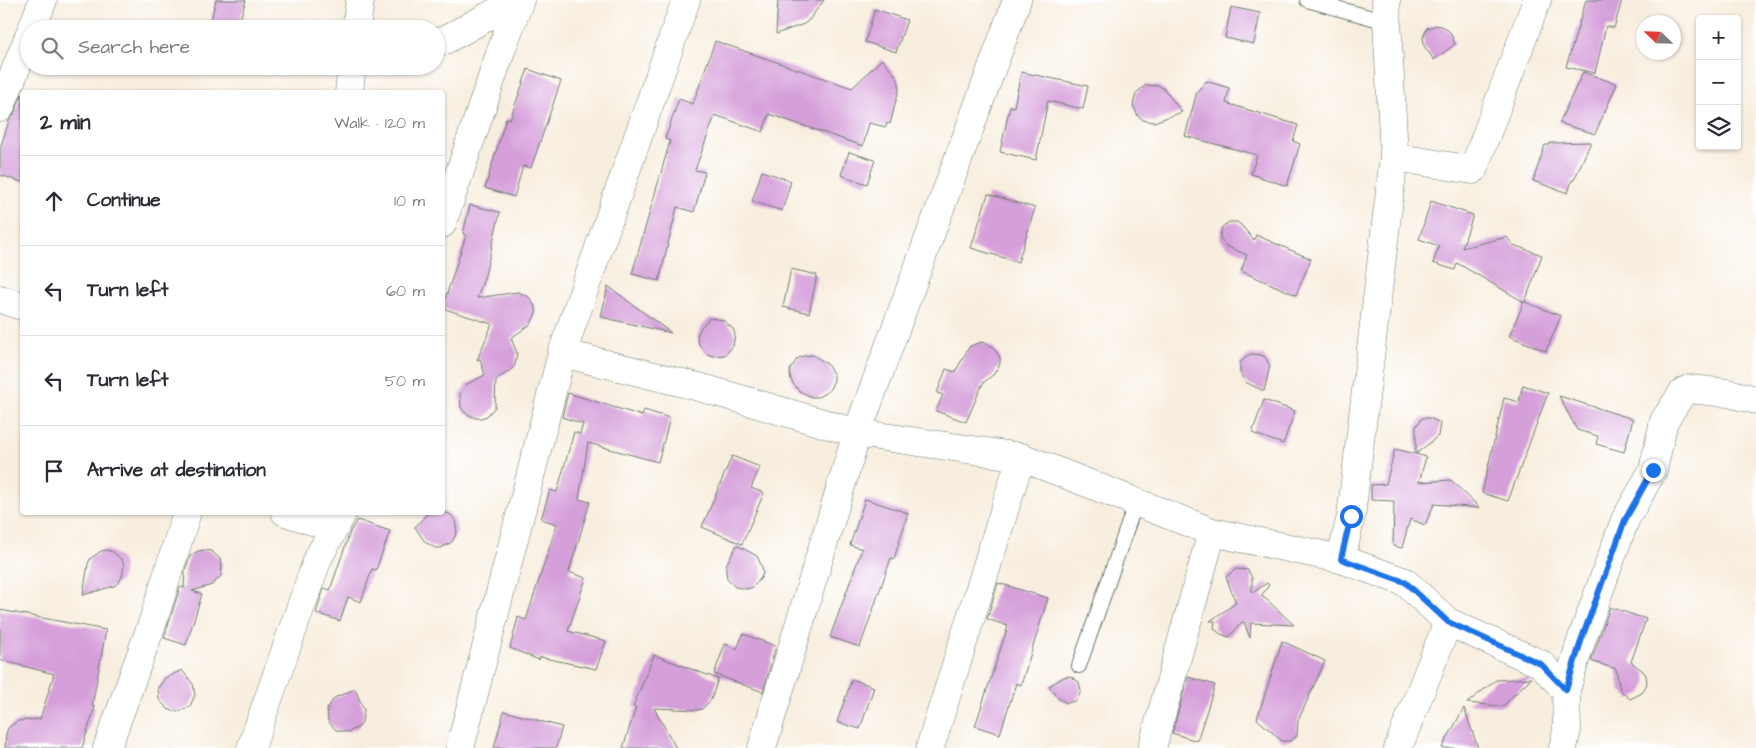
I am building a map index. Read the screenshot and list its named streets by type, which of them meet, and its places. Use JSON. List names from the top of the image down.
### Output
{
  "north": "top left",
  "page": {
    "map_buttons": ["+", "−"],
    "search": "Search here",
    "heading": ["2 min", "Walk · 120 m"],
    "list": [
      ["Continue", "10 m"],
      ["Turn left", "60 m"],
      ["Turn left", "50 m"],
      "Arrive at destination"
    ]
  }
}
